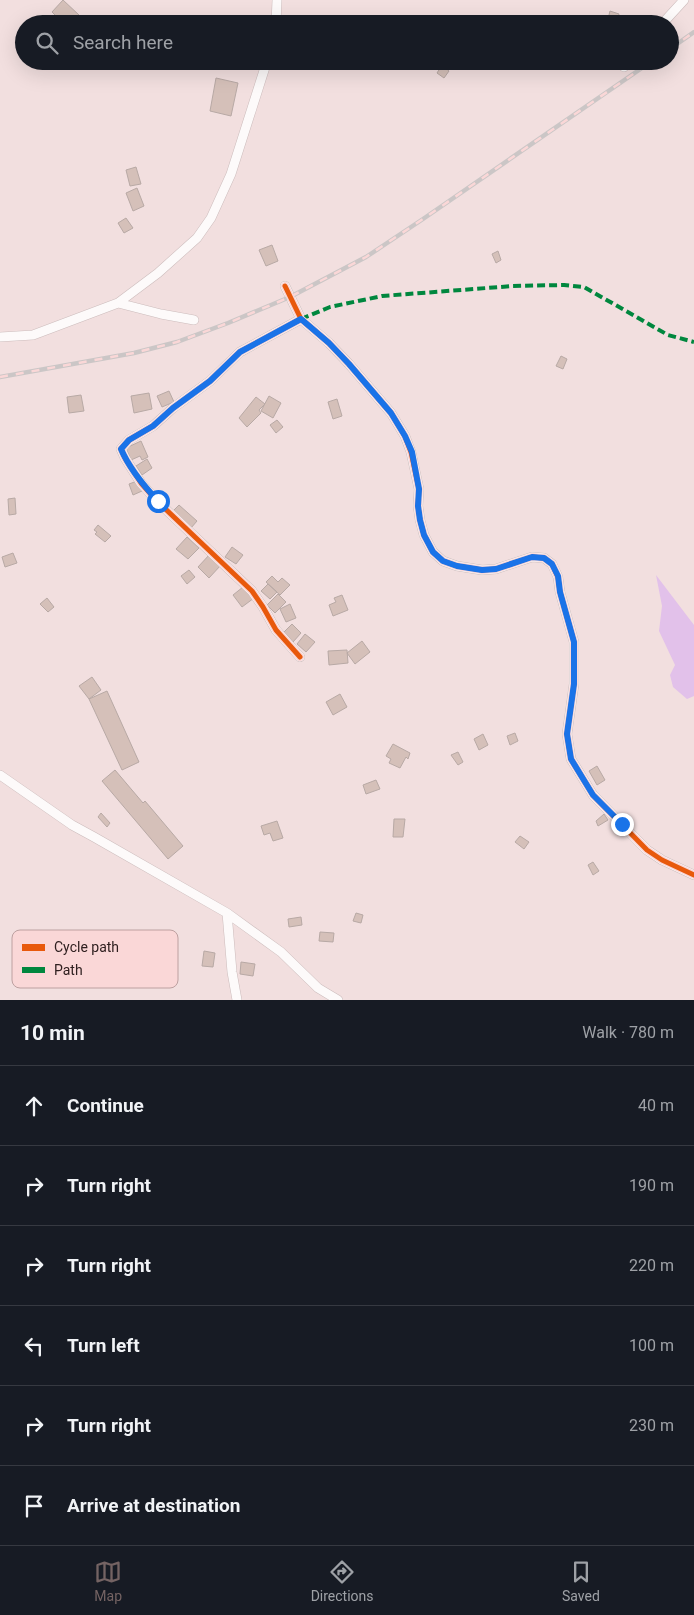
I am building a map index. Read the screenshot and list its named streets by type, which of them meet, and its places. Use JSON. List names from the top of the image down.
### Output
{
  "legend": ["Cycle path", "Path"],
  "page": {
    "search": "Search here",
    "heading": ["10 min", "Walk · 780 m"],
    "list": [
      ["Continue", "40 m"],
      ["Turn right", "190 m"],
      ["Turn right", "220 m"],
      ["Turn left", "100 m"],
      ["Turn right", "230 m"],
      "Arrive at destination"
    ],
    "nav": ["Map", "Directions", "Saved"]
  }
}
